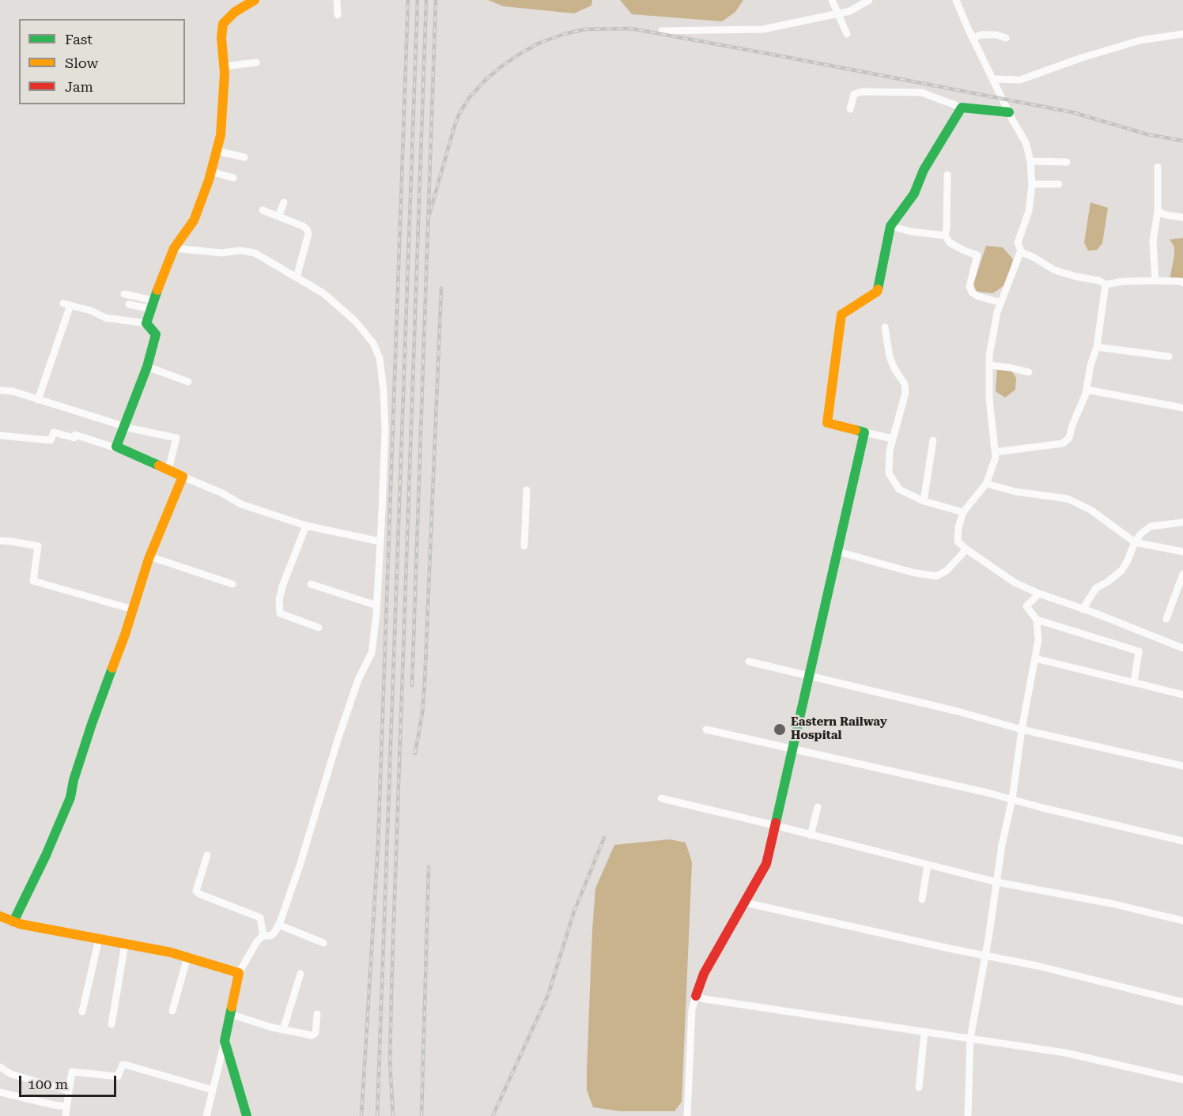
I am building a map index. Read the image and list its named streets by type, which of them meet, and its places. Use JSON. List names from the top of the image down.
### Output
{
  "places": ["Eastern Railway Hospital"],
  "legend": ["Fast", "Slow", "Jam"],
  "scale_bar": "100 m"
}
